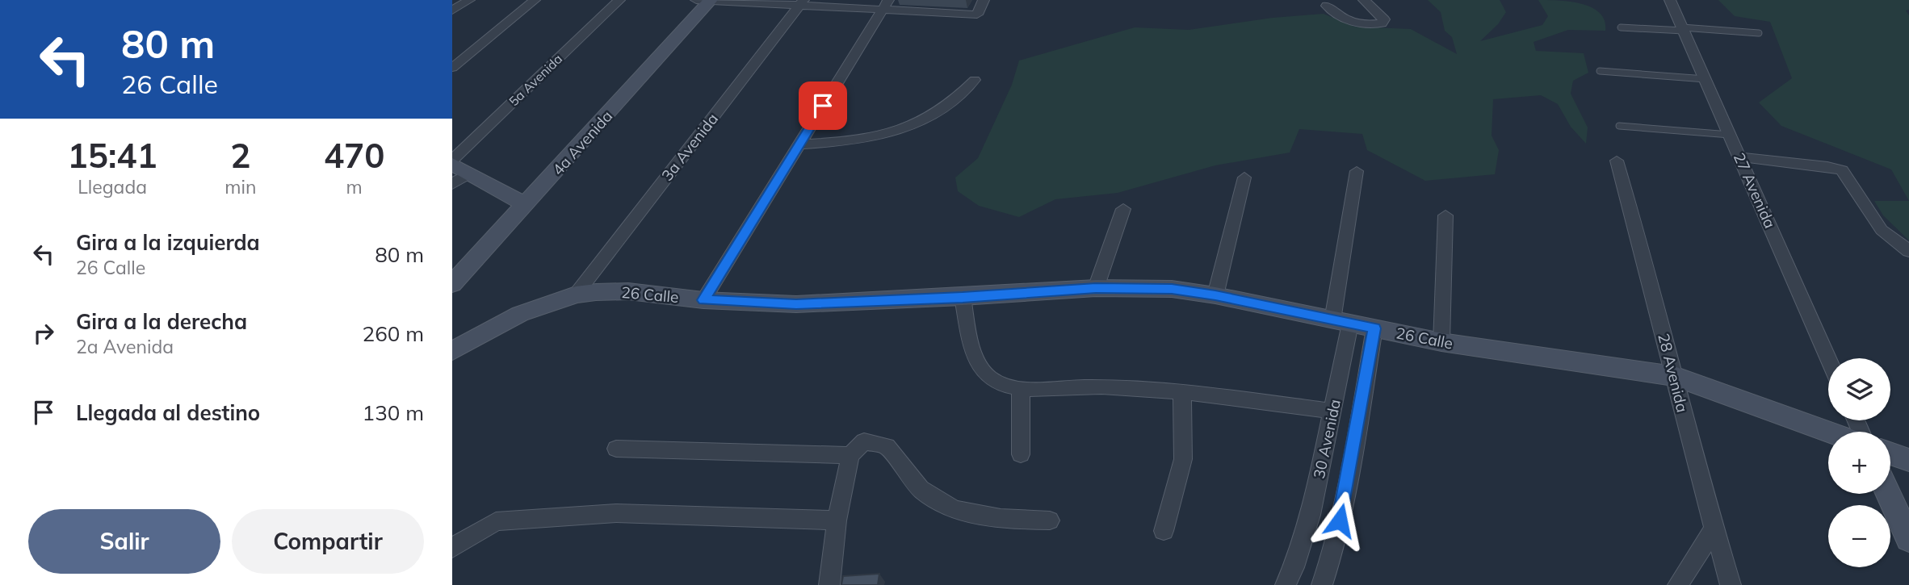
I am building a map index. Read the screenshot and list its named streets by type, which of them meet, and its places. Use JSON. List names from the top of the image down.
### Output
{
  "streets": {
    "street": [
      "5a Avenida",
      "4a Avenida",
      "3a Avenida",
      "27 Avenida",
      "26 Calle",
      "28 Avenida",
      "30 Avenida"
    ]
  },
  "crossings": [
    ["3a Avenida", "26 Calle"],
    ["26 Calle", "28 Avenida"],
    ["26 Calle", "30 Avenida"]
  ],
  "page": {
    "turn": ["80 m", "26 Calle"],
    "eta": [
      "15:41",
      "Llegada",
      "2",
      "min",
      "470",
      "m"
    ],
    "list": [
      {
        "name": "Gira a la izquierda",
        "note": "26 Calle",
        "value": "80 m"
      },
      {
        "name": "Gira a la derecha",
        "note": "2a Avenida",
        "value": "260 m"
      },
      {
        "name": "Llegada al destino",
        "value": "130 m"
      }
    ],
    "map_buttons": ["+", "−"],
    "buttons": ["Salir", "Compartir"]
  }
}
